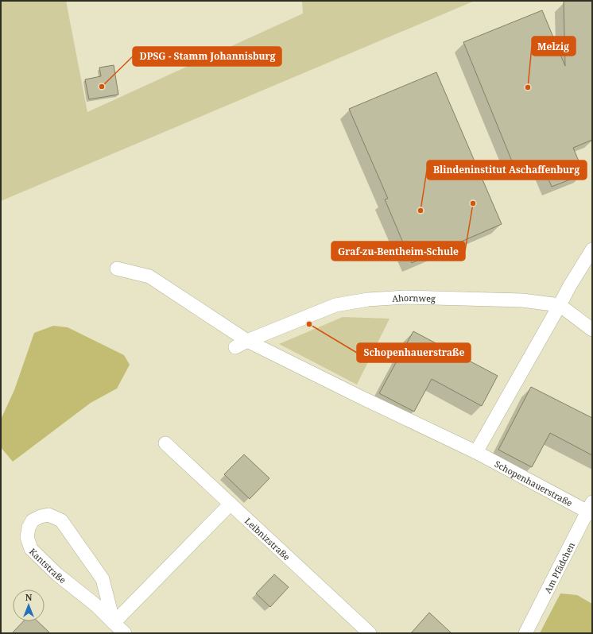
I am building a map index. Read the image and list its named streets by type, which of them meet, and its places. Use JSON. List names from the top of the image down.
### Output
{
  "streets": {
    "street": [
      "Ahornweg",
      "Schopenhauerstraße",
      "Leibnizstraße",
      "Kantstraße",
      "Am Pfädchen"
    ]
  },
  "crossings": [
    ["Ahornweg", "Schopenhauerstraße"],
    ["Schopenhauerstraße", "Am Pfädchen"]
  ],
  "places": [
    "DPSG - Stamm Johannisburg",
    "Melzig",
    "Graf-zu-Bentheim-Schule",
    "Blindeninstitut Aschaffenburg",
    "Schopenhauerstraße"
  ],
  "north": "top"
}
